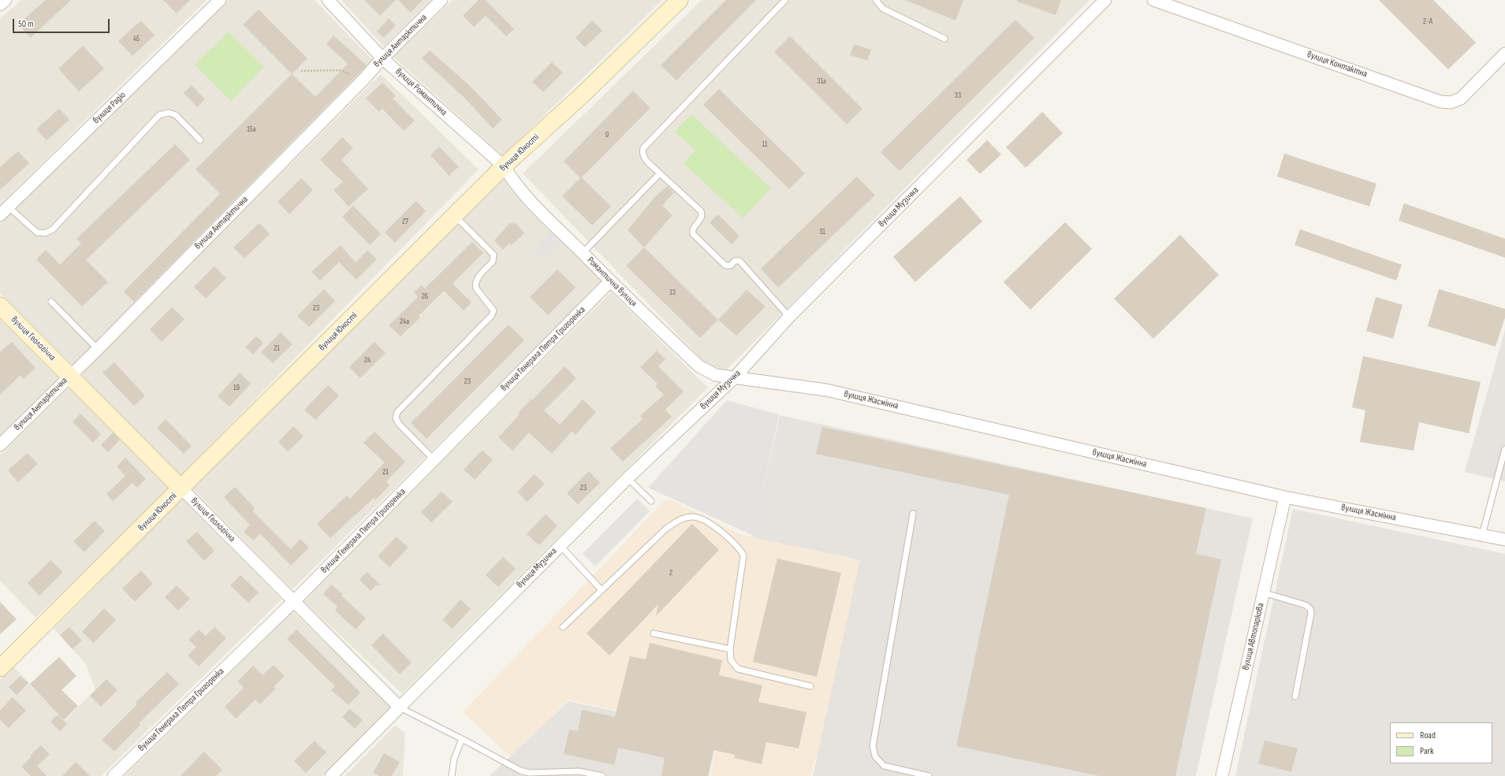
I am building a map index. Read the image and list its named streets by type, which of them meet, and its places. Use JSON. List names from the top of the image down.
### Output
{
  "streets": {
    "street": [
      "вулиця Антарктична",
      "вулиця Контактна",
      "вулиця Романтична",
      "вулиця Радіо",
      "вулиця Юності",
      "вулиця Музична",
      "Романтична вулиця",
      "вулиця Геологічна",
      "вулиця Генерала Петра Григоренка",
      "вулиця Жасмінна",
      "вулиця Автопаркова"
    ]
  },
  "crossings": [
    ["вулиця Антарктична", "вулиця Романтична"],
    ["вулиця Антарктична", "вулиця Геологічна"],
    ["вулиця Романтична", "вулиця Юності"],
    ["вулиця Романтична", "Романтична вулиця"],
    ["вулиця Юності", "Романтична вулиця"],
    ["вулиця Юності", "вулиця Геологічна"],
    ["вулиця Музична", "Романтична вулиця"],
    ["вулиця Музична", "вулиця Геологічна"],
    ["вулиця Музична", "вулиця Жасмінна"],
    ["Романтична вулиця", "вулиця Генерала Петра Григоренка"],
    ["Романтична вулиця", "вулиця Жасмінна"],
    ["вулиця Геологічна", "вулиця Генерала Петра Григоренка"],
    ["вулиця Жасмінна", "вулиця Автопаркова"]
  ],
  "house_numbers": [
    "2-А",
    "45",
    "31а",
    "33",
    "15а",
    "9",
    "11",
    "27",
    "31",
    "13",
    "26",
    "23",
    "24а",
    "21",
    "24",
    "23",
    "19",
    "21",
    "23",
    "2"
  ],
  "legend": ["Road", "Park"],
  "scale_bar": "50 m"
}
